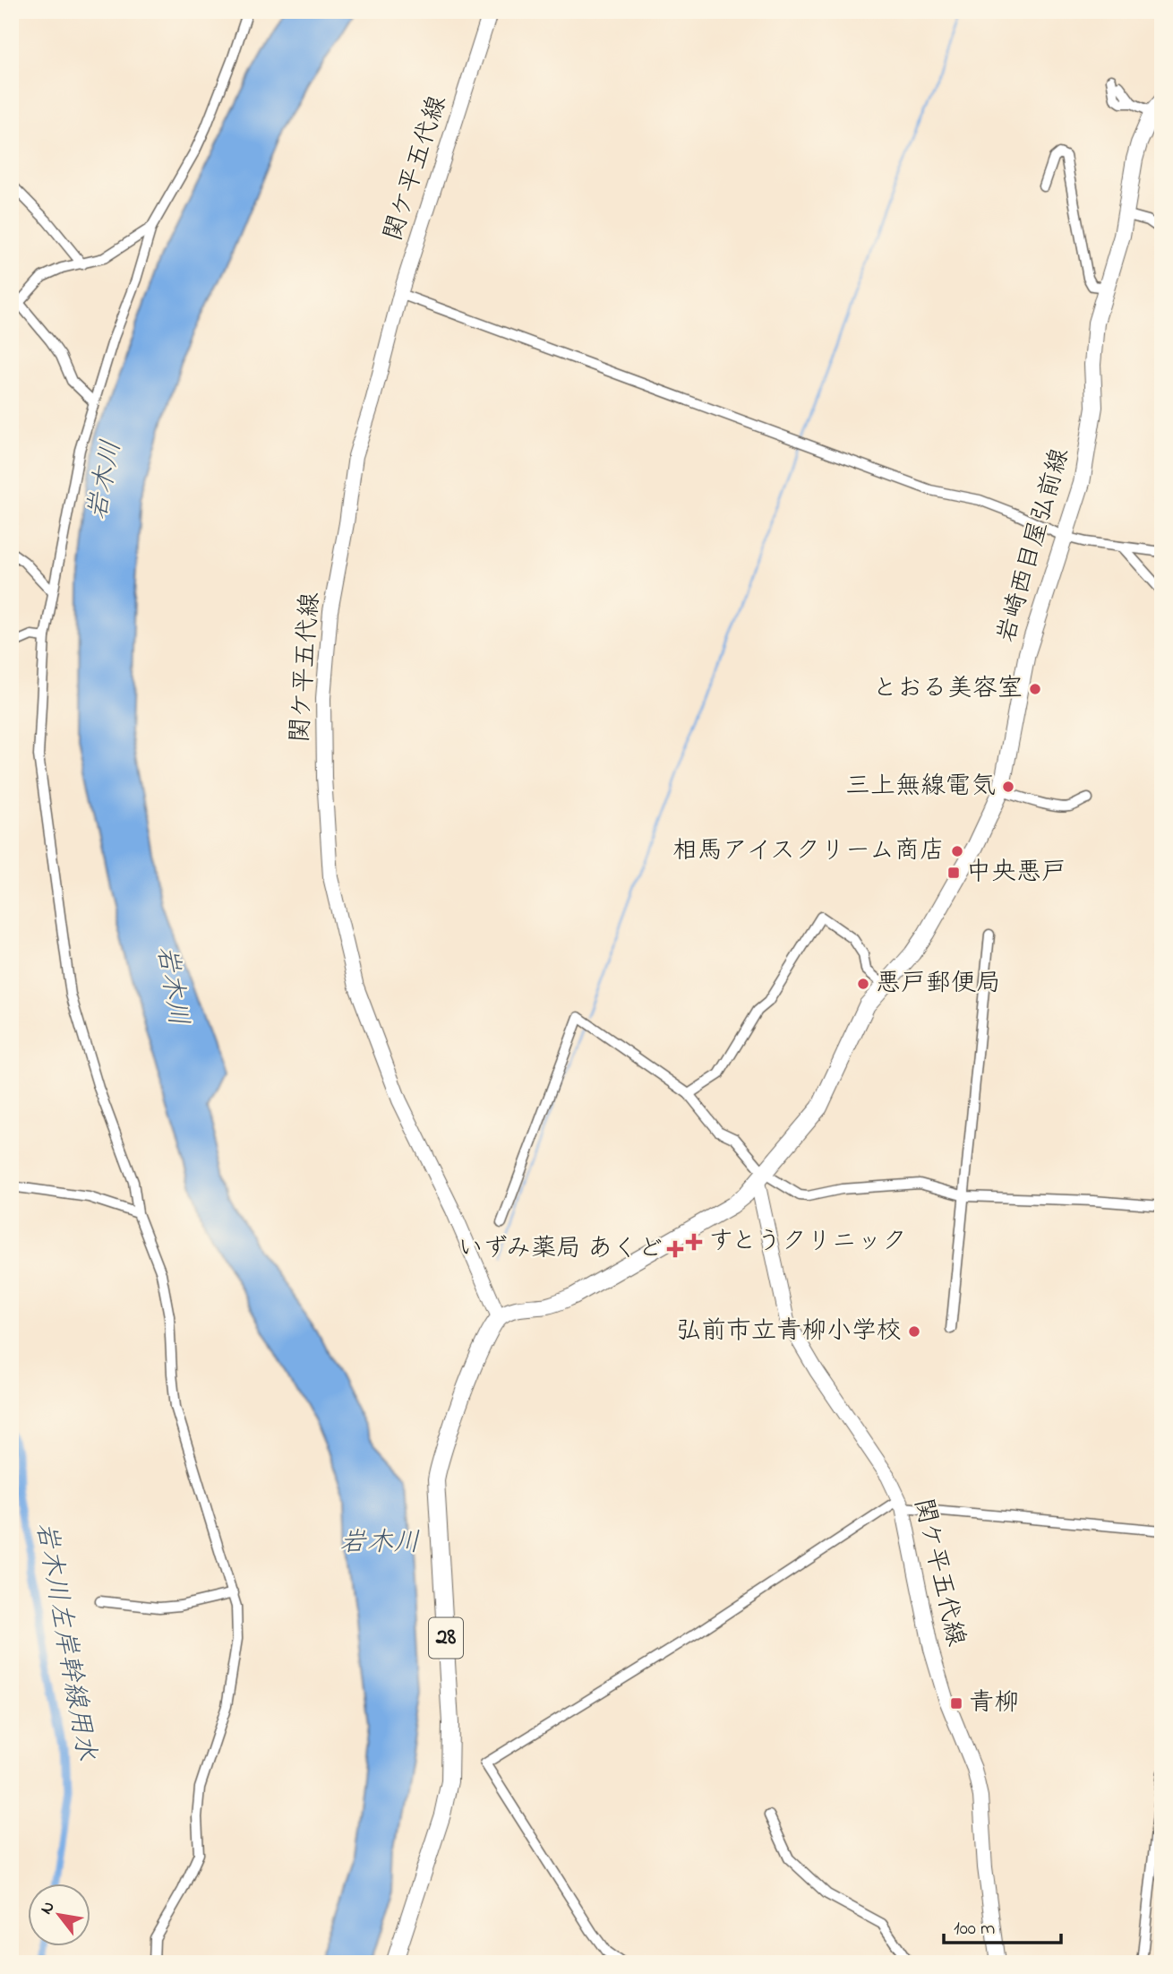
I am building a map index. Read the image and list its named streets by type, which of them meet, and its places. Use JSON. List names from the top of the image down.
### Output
{
  "streets": {
    "main road": ["関ケ平五代線", "岩崎西目屋弘前線", "28"]
  },
  "crossings": [
    ["関ケ平五代線", "岩崎西目屋弘前線"],
    ["関ケ平五代線", "28"],
    ["岩崎西目屋弘前線", "28"]
  ],
  "water": ["岩木川", "岩木川左岸幹線用水"],
  "places": {
    "other": [
      "とおる美容室",
      "三上無線電気",
      "相馬アイスクリーム商店",
      "悪戸郵便局",
      "弘前市立青柳小学校"
    ],
    "transit": ["中央悪戸", "青柳"],
    "health": ["すとうクリニック", "いずみ薬局 あくど"]
  },
  "scale_bar": "100 m",
  "north": "top left"
}
